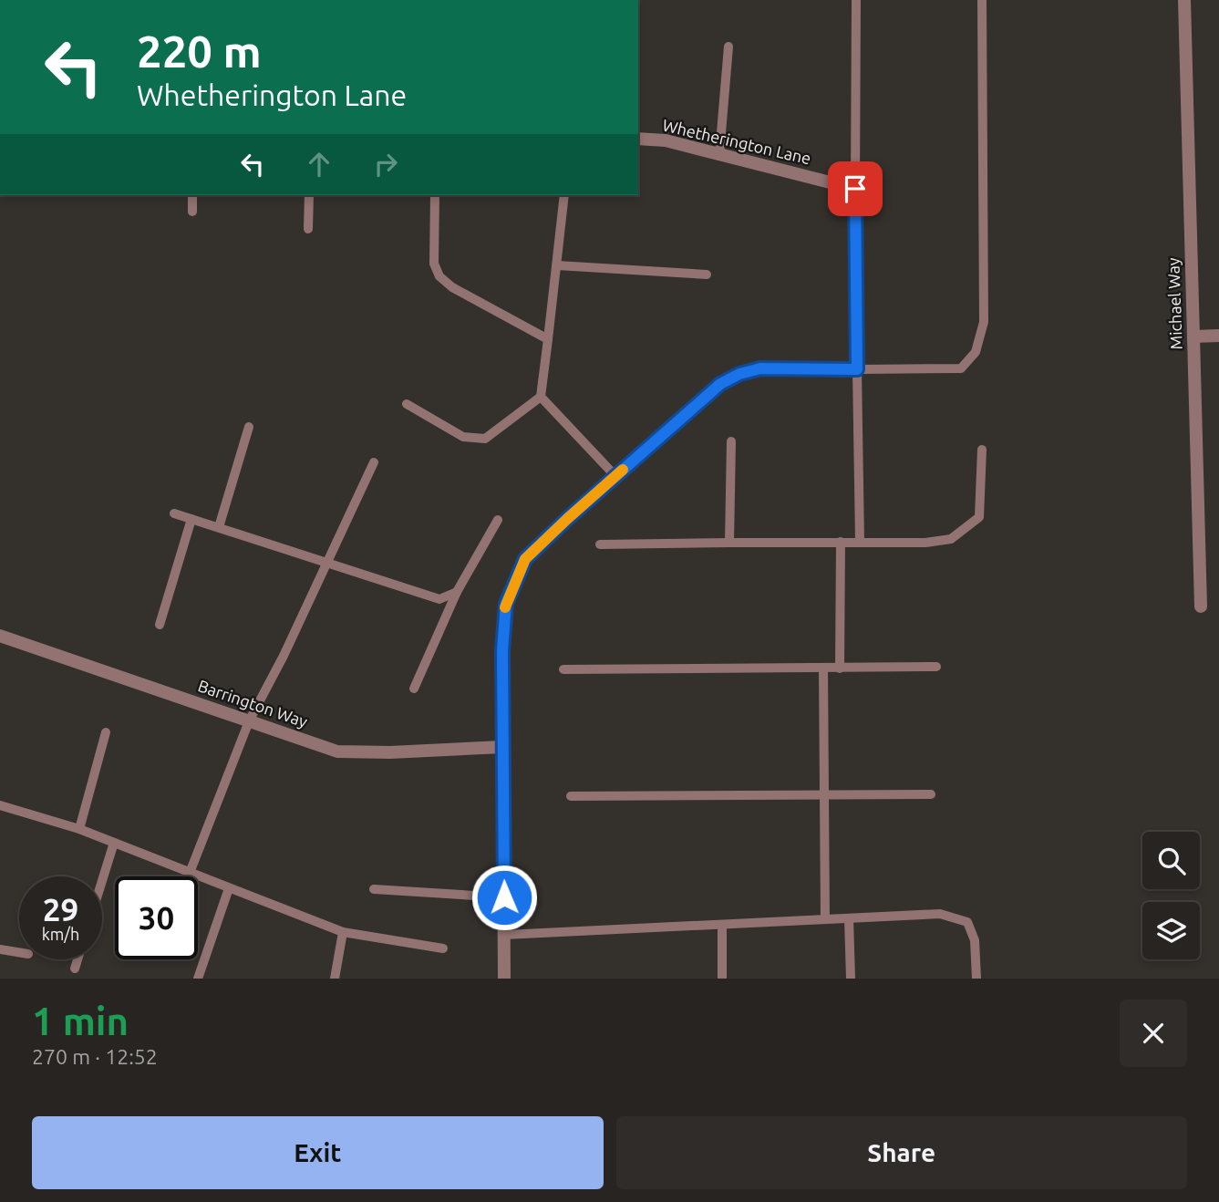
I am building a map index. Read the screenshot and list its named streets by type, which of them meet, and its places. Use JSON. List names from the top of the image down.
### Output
{
  "streets": {
    "street": ["Whetherington Lane", "Michael Way", "Barrington Way"]
  },
  "page": {
    "turn": ["220 m", "Whetherington Lane"],
    "speed": "29 km/h",
    "limit": "30",
    "heading": ["1 min", "270 m · 12:52"],
    "buttons": ["Exit", "Share"]
  }
}
